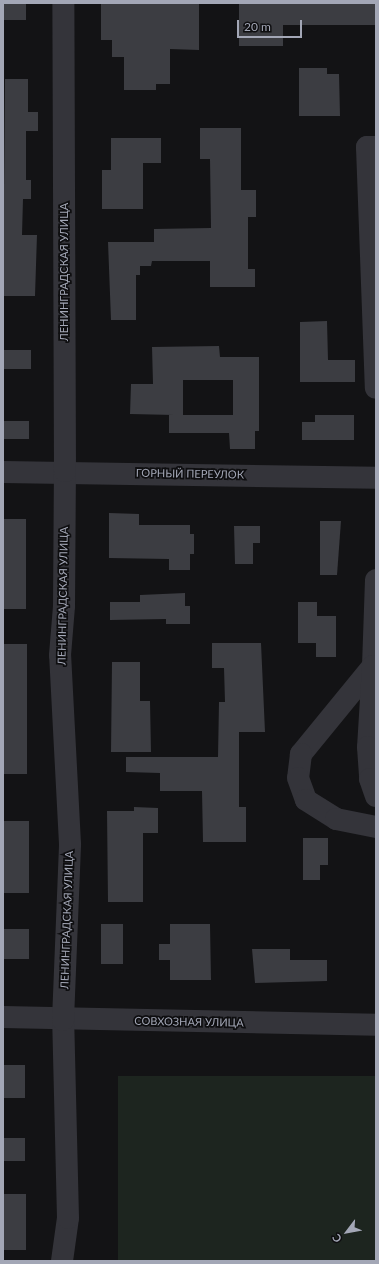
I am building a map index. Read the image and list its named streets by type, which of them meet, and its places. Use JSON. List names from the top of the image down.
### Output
{
  "streets": {
    "street": ["ЛЕНИНГРАДСКАЯ УЛИЦА", "ГОРНЫЙ ПЕРЕУЛОК", "СОВХОЗНАЯ УЛИЦА"]
  },
  "crossings": [
    ["ЛЕНИНГРАДСКАЯ УЛИЦА", "ГОРНЫЙ ПЕРЕУЛОК"],
    ["ЛЕНИНГРАДСКАЯ УЛИЦА", "СОВХОЗНАЯ УЛИЦА"]
  ],
  "scale_bar": "20 m",
  "north": "bottom left"
}
